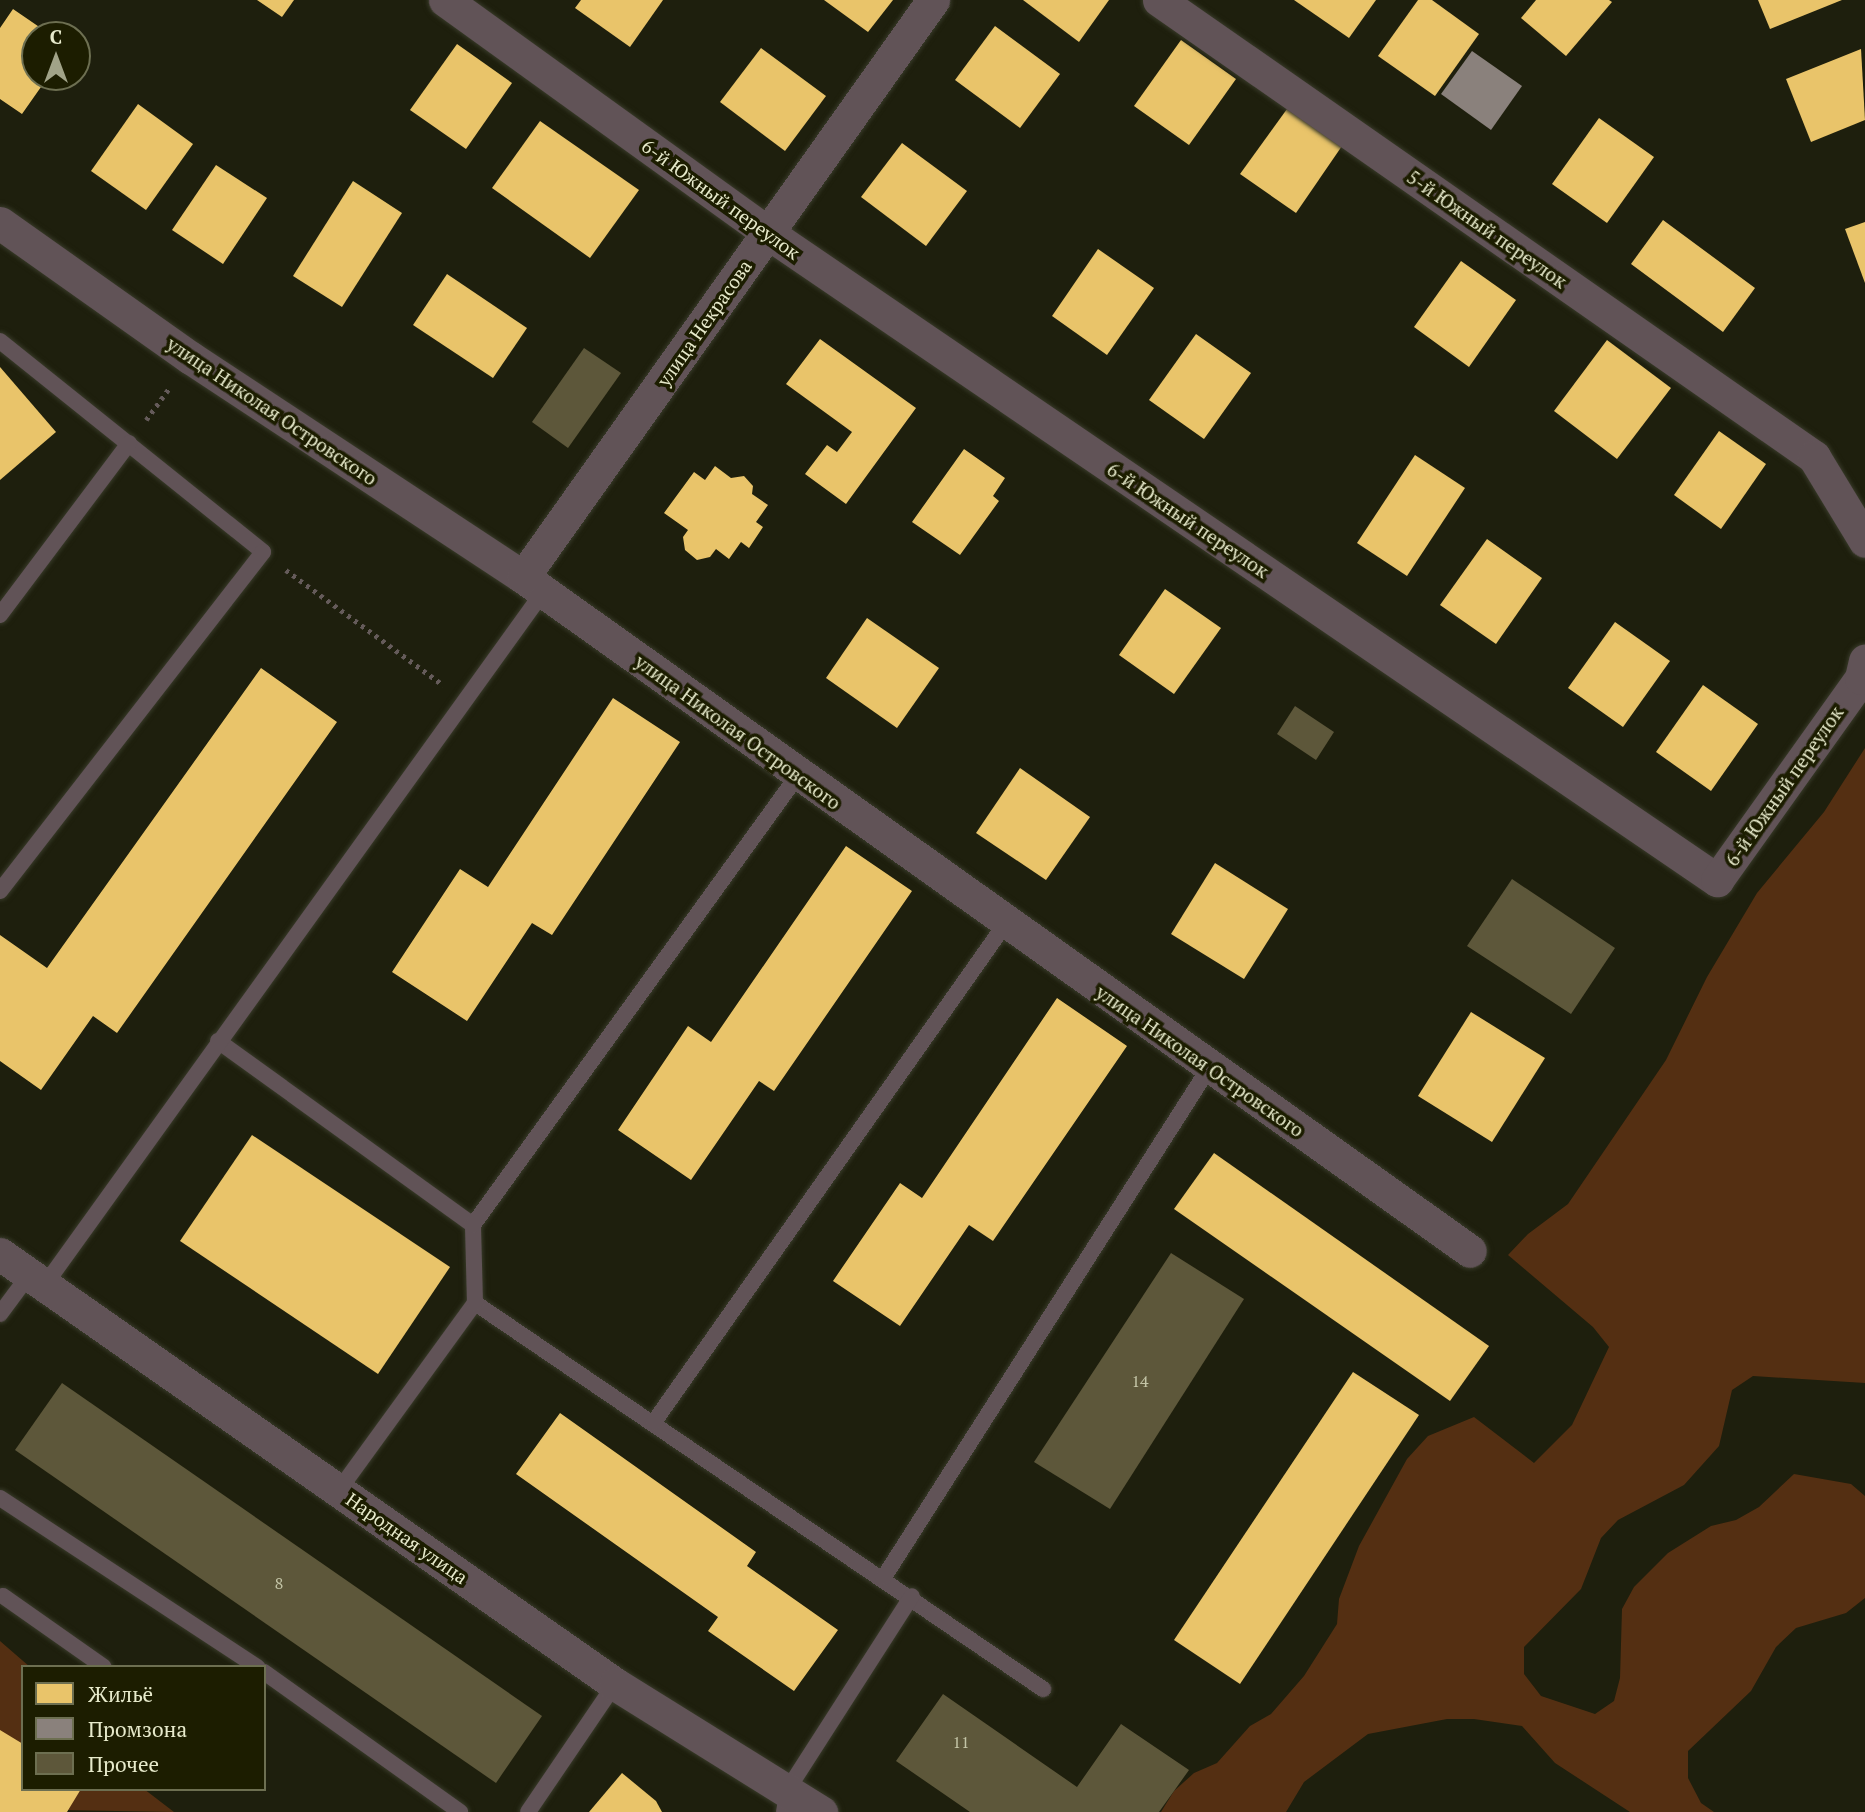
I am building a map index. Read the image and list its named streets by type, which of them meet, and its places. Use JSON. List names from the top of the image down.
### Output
{
  "streets": {
    "street": [
      "6-й Южный переулок",
      "5-й Южный переулок",
      "улица Некрасова",
      "улица Николая Островского",
      "Народная улица"
    ]
  },
  "crossings": [
    ["6-й Южный переулок", "улица Некрасова"],
    ["улица Некрасова", "улица Николая Островского"]
  ],
  "house_numbers": ["14", "8", "11"],
  "legend": ["Жильё", "Промзона", "Прочее"],
  "north": "top"
}
